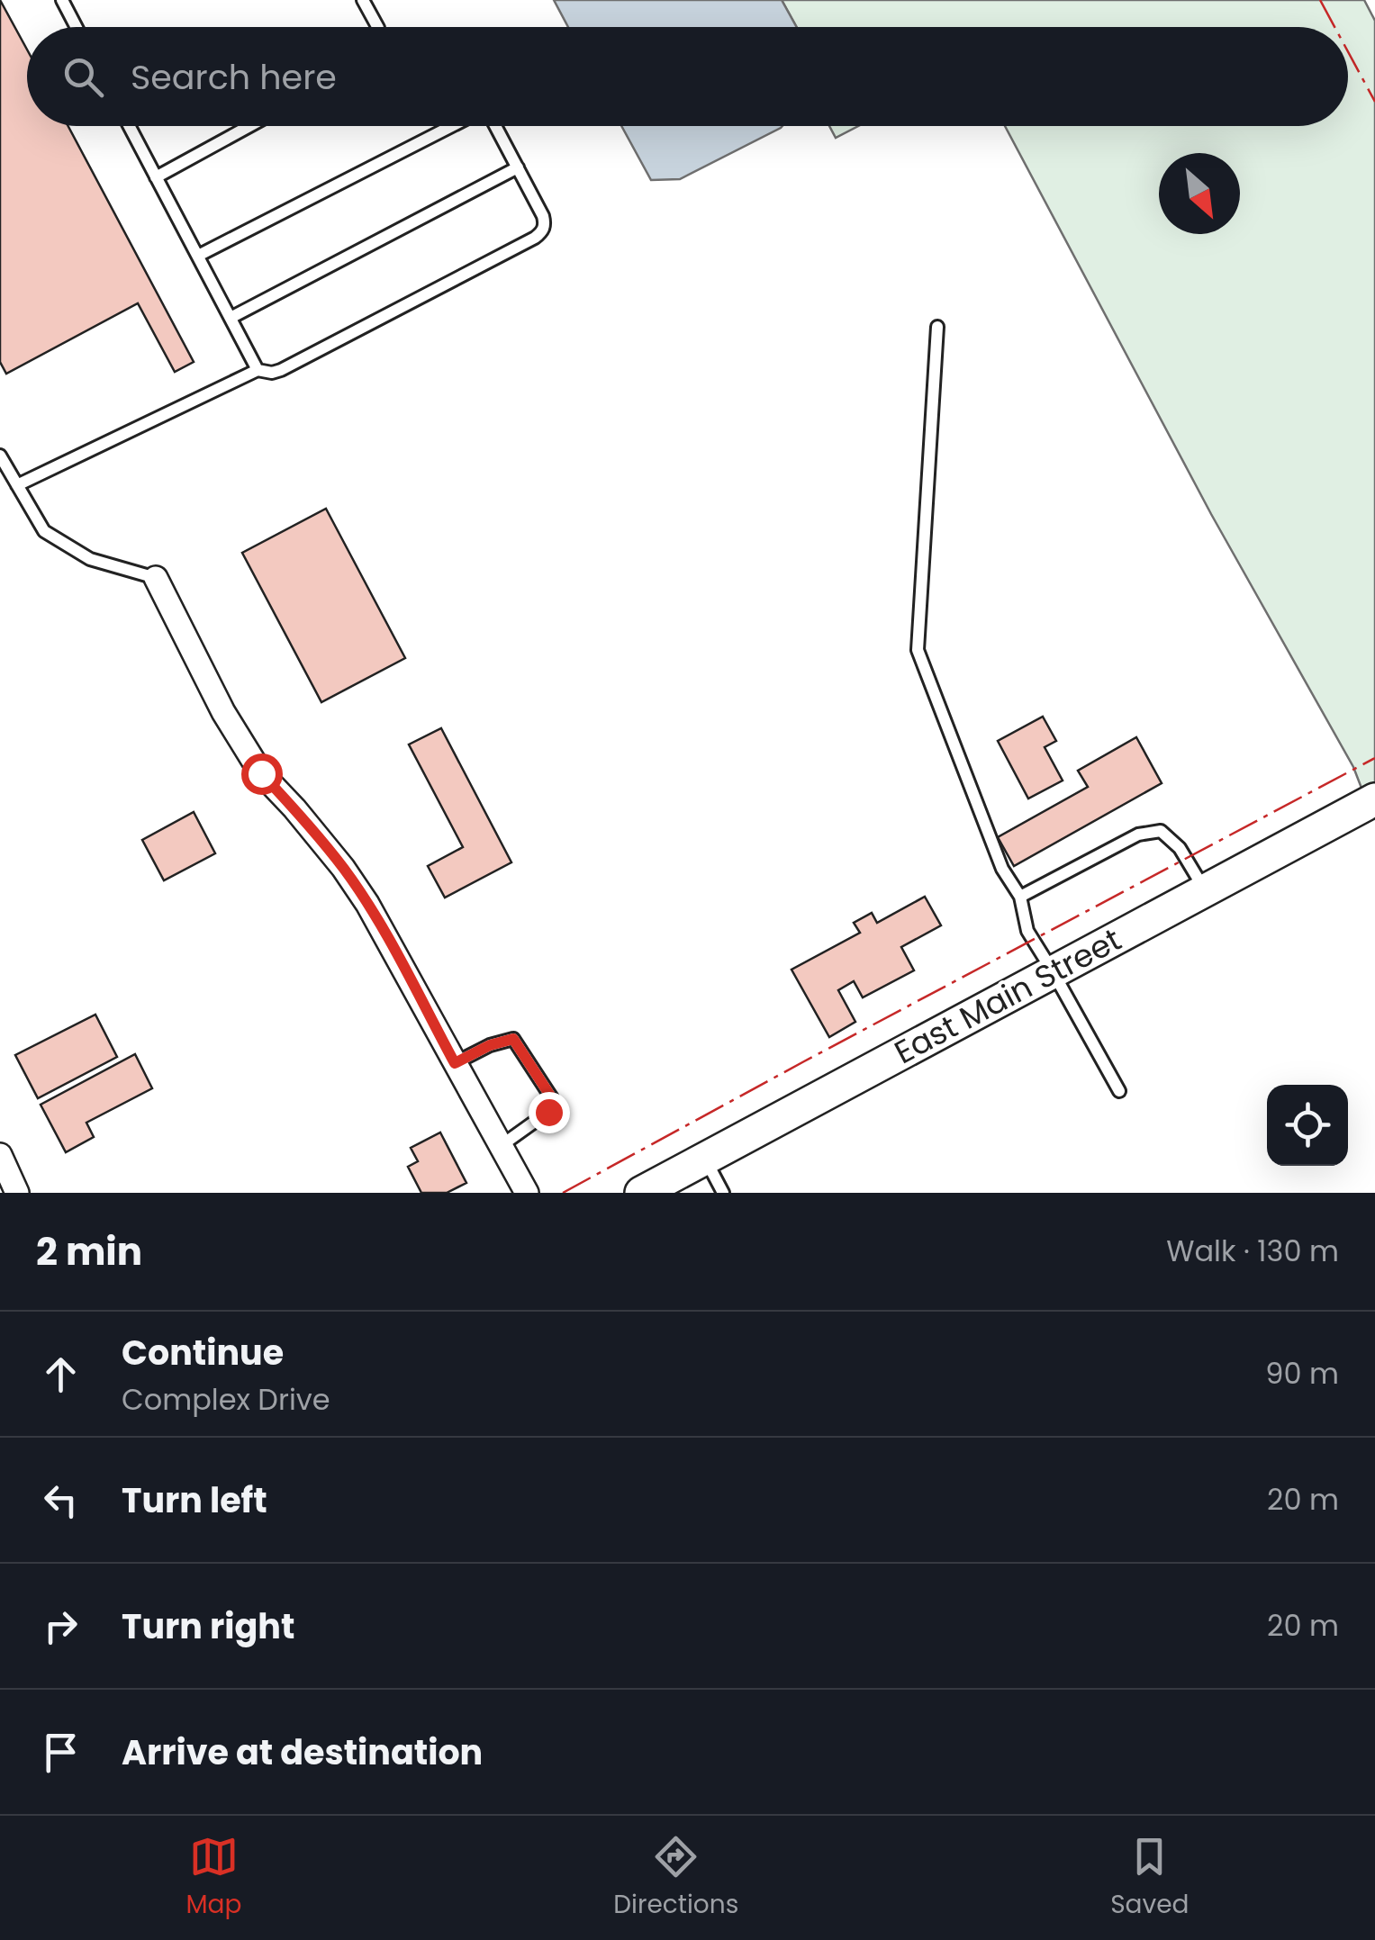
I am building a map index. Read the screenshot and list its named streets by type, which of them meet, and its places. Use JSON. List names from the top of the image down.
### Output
{
  "streets": {
    "main road": ["East Main Street"]
  },
  "north": "bottom right",
  "page": {
    "search": "Search here",
    "heading": ["2 min", "Walk · 130 m"],
    "list": [
      ["Continue", "Complex Drive", "90 m"],
      ["Turn left", "20 m"],
      ["Turn right", "20 m"],
      "Arrive at destination"
    ],
    "nav": ["Map", "Directions", "Saved"]
  }
}
